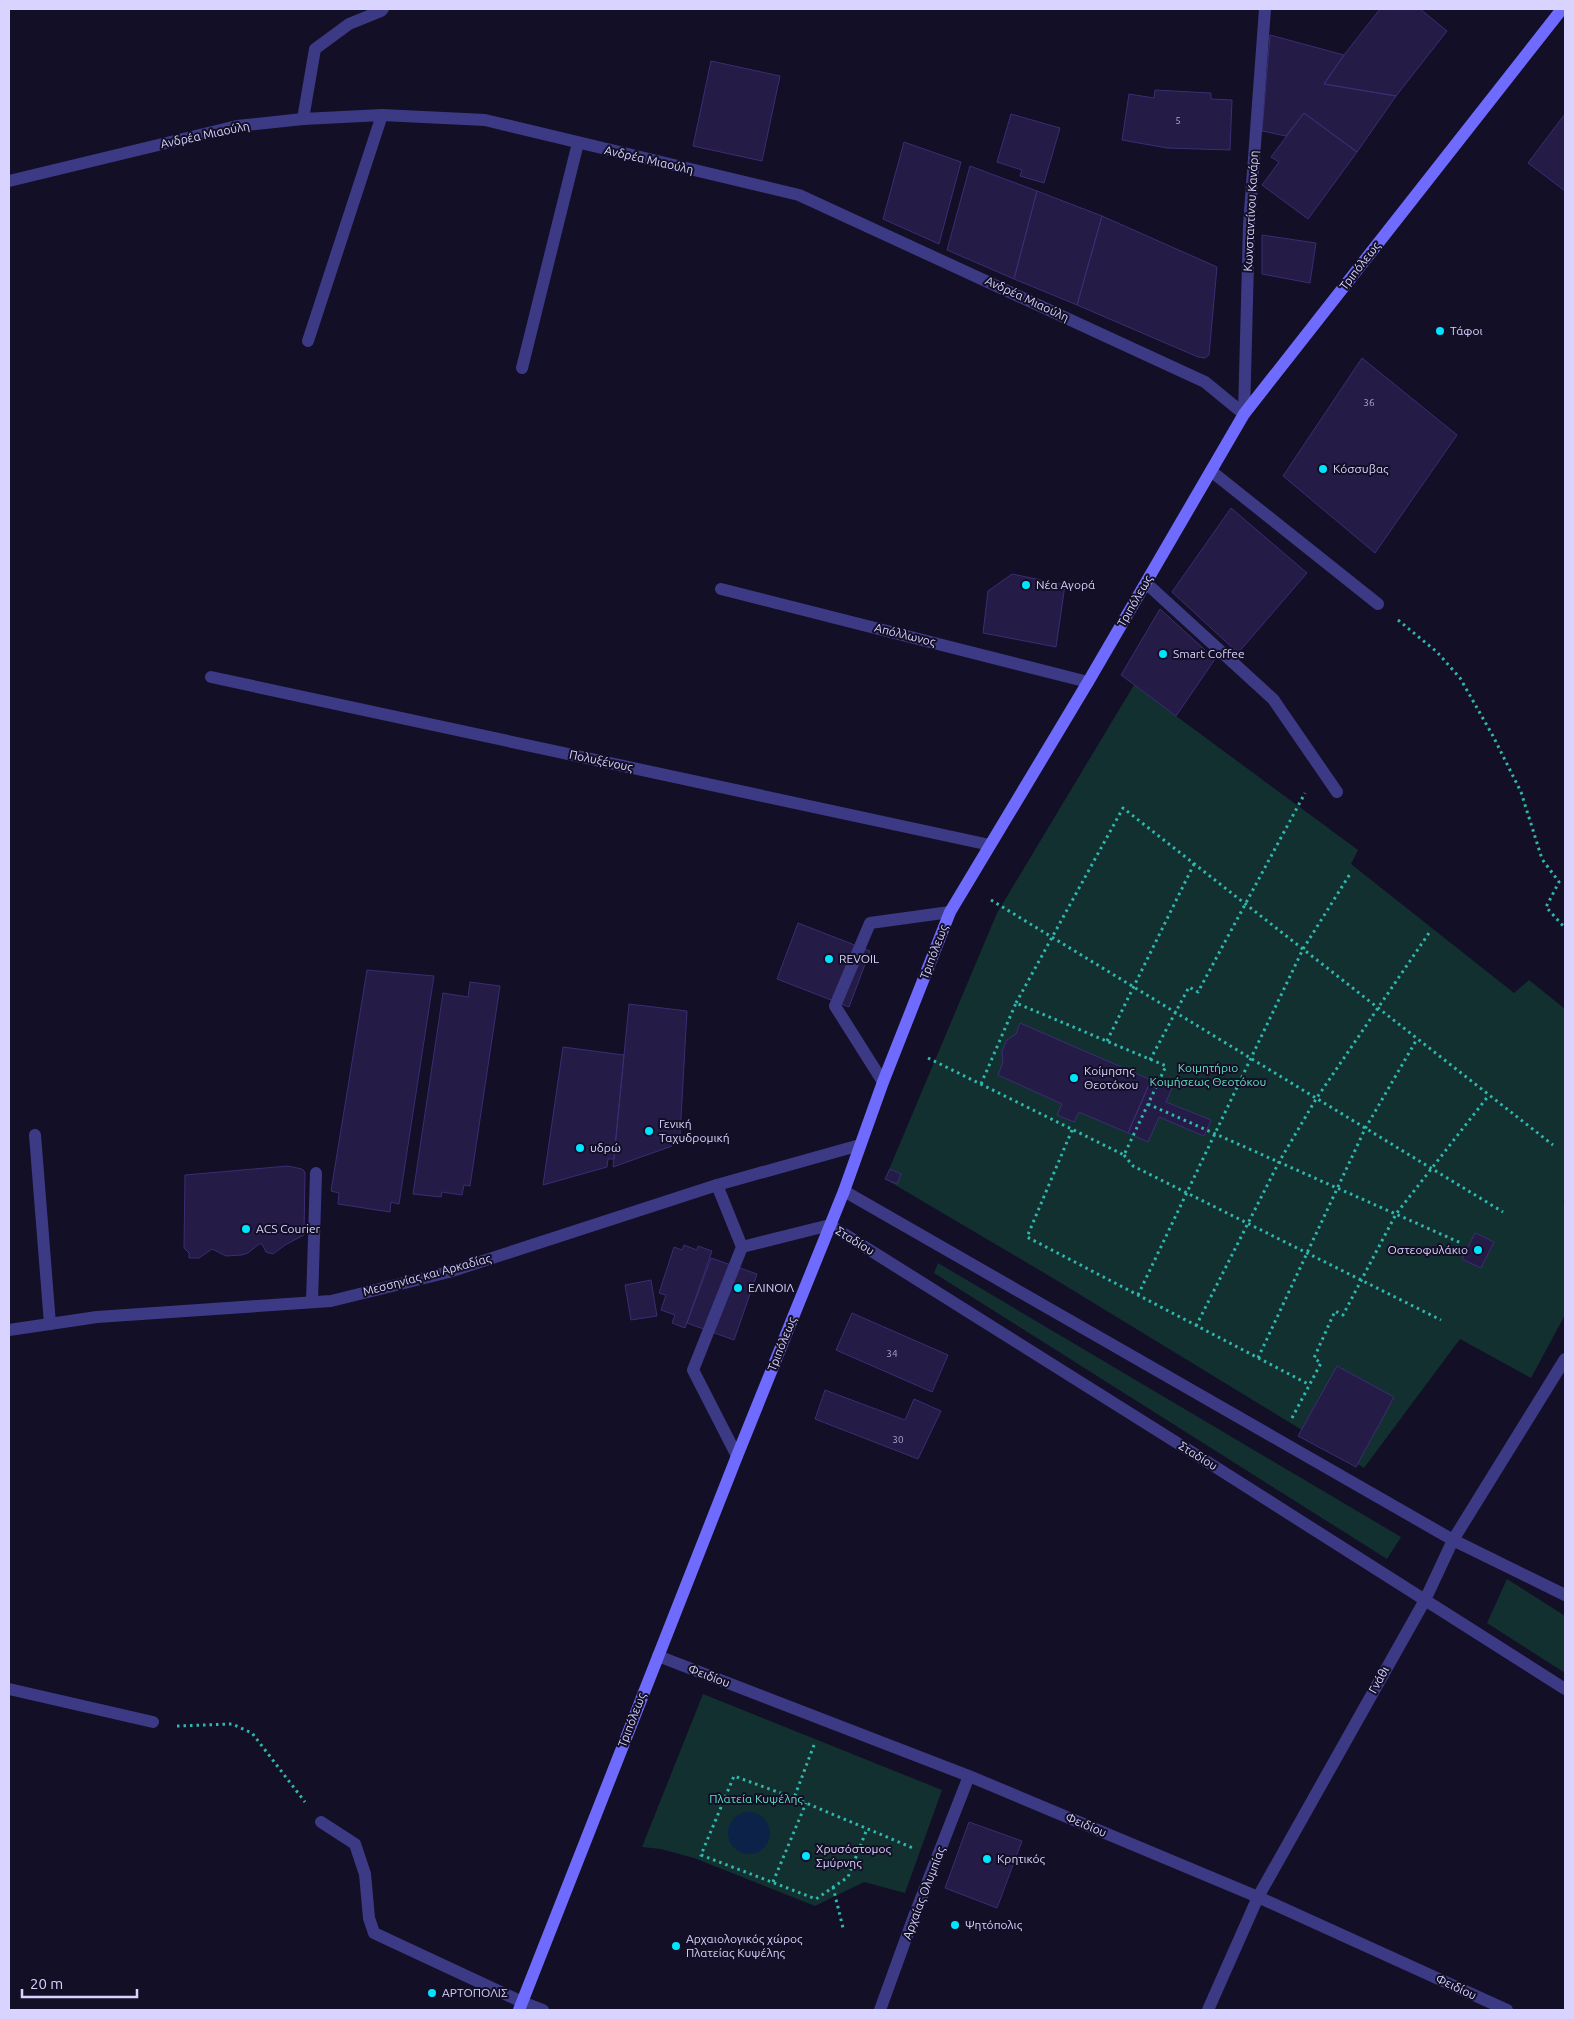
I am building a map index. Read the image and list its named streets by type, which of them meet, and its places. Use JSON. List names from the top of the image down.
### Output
{
  "streets": {
    "main road": ["Τριπόλεως"],
    "street": [
      "Ανδρέα Μιαούλη",
      "Κωνσταντίνου Κανάρη",
      "Απόλλωνος",
      "Πολυξένους",
      "Σταδίου",
      "Μεσσηνίας και Αρκαδίας",
      "Φειδίου",
      "Γνάθι",
      "Αρχαίας Ολυμπίας"
    ]
  },
  "crossings": [
    ["Ανδρέα Μιαούλη", "Κωνσταντίνου Κανάρη"],
    ["Ανδρέα Μιαούλη", "Τριπόλεως"],
    ["Κωνσταντίνου Κανάρη", "Τριπόλεως"],
    ["Τριπόλεως", "Απόλλωνος"],
    ["Τριπόλεως", "Πολυξένους"],
    ["Τριπόλεως", "Σταδίου"],
    ["Τριπόλεως", "Μεσσηνίας και Αρκαδίας"],
    ["Τριπόλεως", "Φειδίου"],
    ["Σταδίου", "Γνάθι"],
    ["Φειδίου", "Γνάθι"],
    ["Φειδίου", "Αρχαίας Ολυμπίας"]
  ],
  "parks": ["Κοιμητήριο Κοιμήσεως Θεοτόκου", "Πλατεία Κυψέλης"],
  "places": [
    "Τάφοι",
    "Κόσσυβας",
    "Νέα Αγορά",
    "Smart Coffee",
    "REVOIL",
    "Κοίμησης Θεοτόκου",
    "Γενική Ταχυδρομική",
    "υδρώ",
    "ACS Courier",
    "Οστεοφυλάκιο",
    "ΕΛΙΝΟΙΛ",
    "Χρυσόστομος Σμύρνης",
    "Κρητικός",
    "Ψητόπολις",
    "Αρχαιολογικός χώρος Πλατείας Κυψέλης",
    "ΑΡΤΟΠΟΛΙΣ"
  ],
  "house_numbers": [
    "5",
    "36",
    "34",
    "30"
  ],
  "scale_bar": "20 m"
}
